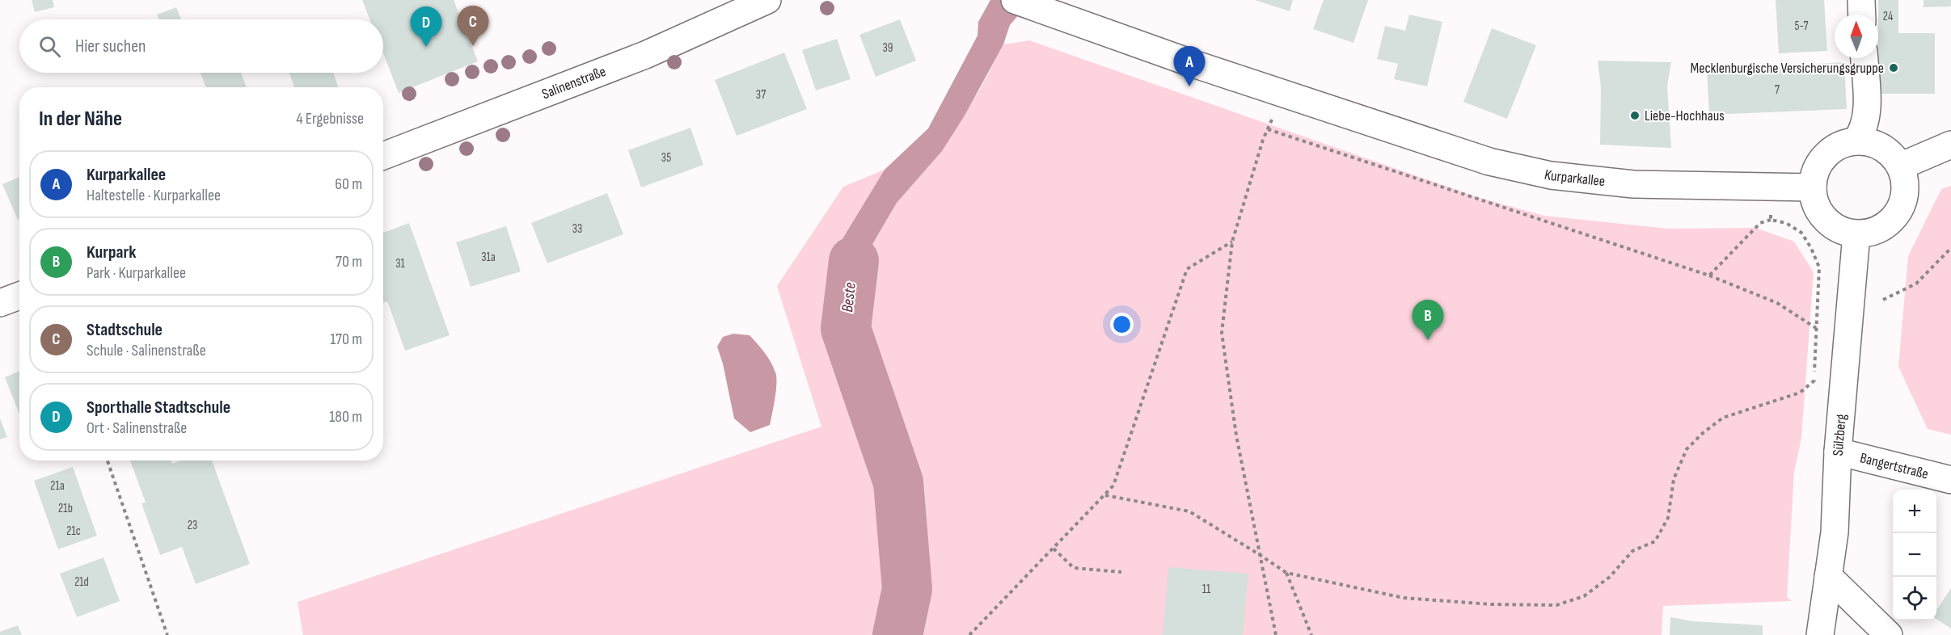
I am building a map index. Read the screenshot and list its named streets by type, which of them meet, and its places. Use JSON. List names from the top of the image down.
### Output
{
  "streets": {
    "street": [
      "Salinenstraße",
      "Kurparkallee",
      "Sülzberg",
      "Bangertstraße"
    ]
  },
  "crossings": [
    ["Kurparkallee", "Sülzberg"],
    ["Sülzberg", "Bangertstraße"]
  ],
  "water": ["Beste"],
  "places": ["Mecklenburgische Versicherungsgruppe", "Liebe-Hochhaus"],
  "house_numbers": [
    "24",
    "5-7",
    "39",
    "7",
    "37",
    "35",
    "33",
    "31a",
    "31",
    "21a",
    "21b",
    "23",
    "21c",
    "21d",
    "11"
  ],
  "north": "top",
  "page": {
    "pins": [
      "C",
      "D",
      "A",
      "B"
    ],
    "search": "Hier suchen",
    "heading": ["In der Nähe", "4 Ergebnisse"],
    "list": [
      {
        "mark": "A",
        "name": "Kurparkallee",
        "note": "Haltestelle · Kurparkallee",
        "value": "60 m"
      },
      {
        "mark": "B",
        "name": "Kurpark",
        "note": "Park · Kurparkallee",
        "value": "70 m"
      },
      {
        "mark": "C",
        "name": "Stadtschule",
        "note": "Schule · Salinenstraße",
        "value": "170 m"
      },
      {
        "mark": "D",
        "name": "Sporthalle Stadtschule",
        "note": "Ort · Salinenstraße",
        "value": "180 m"
      }
    ],
    "map_buttons": ["+", "−"]
  }
}
